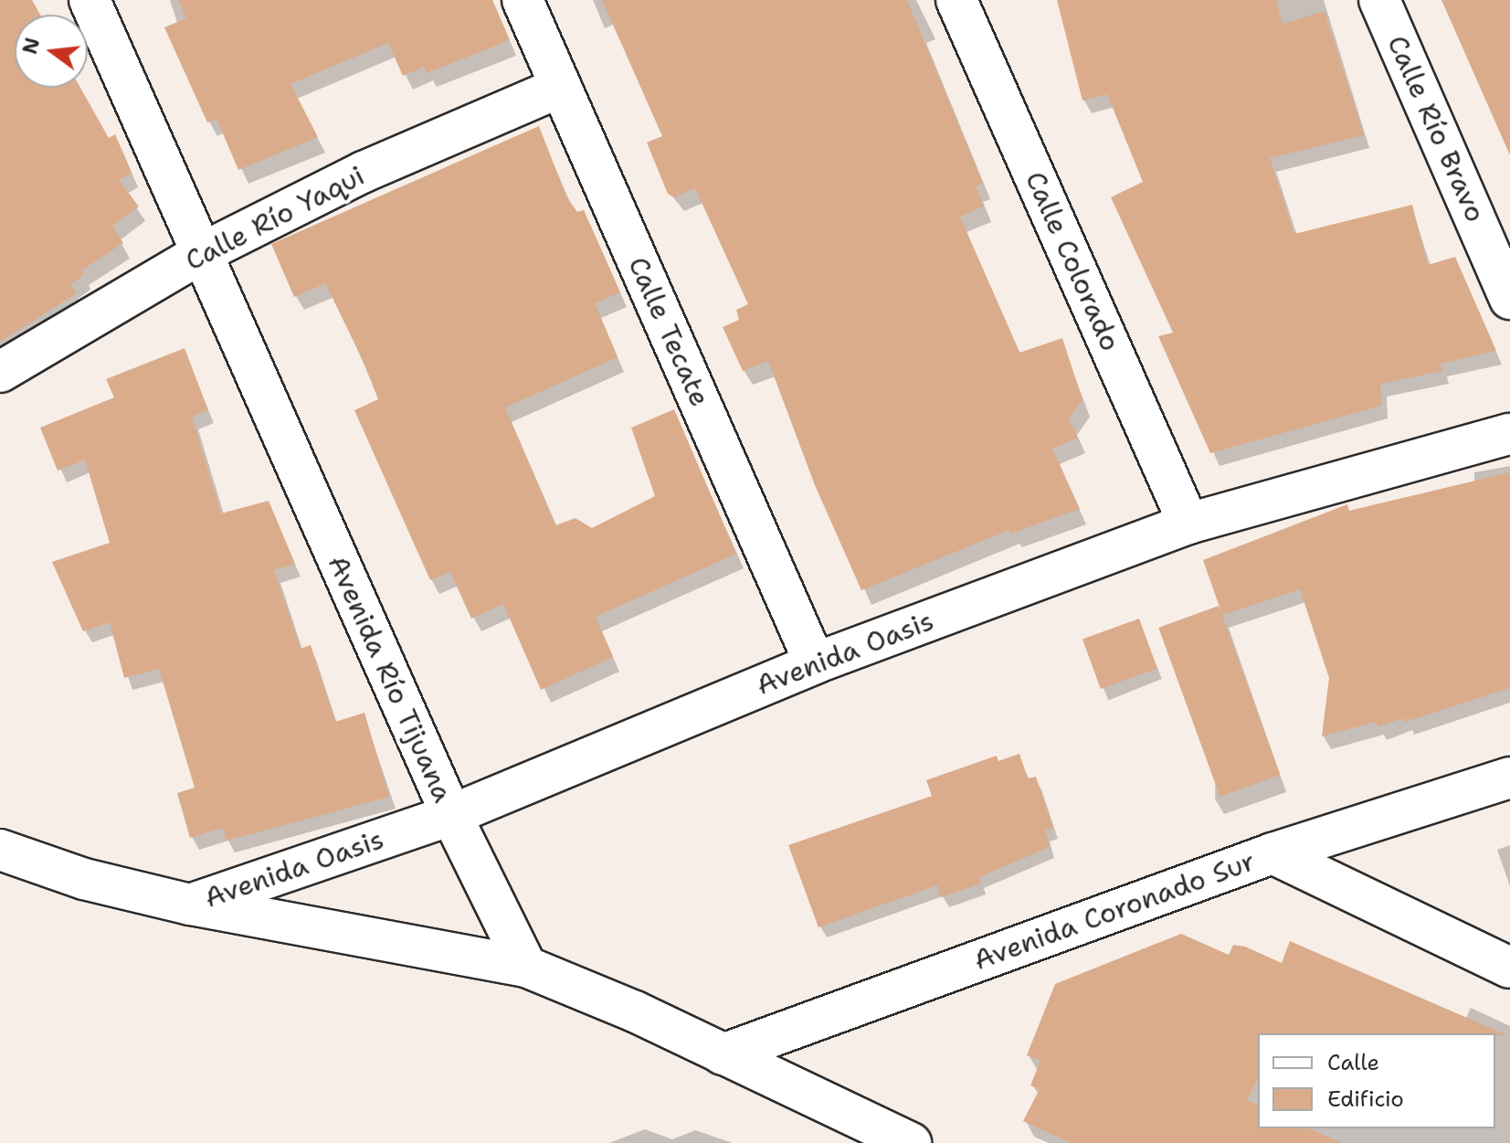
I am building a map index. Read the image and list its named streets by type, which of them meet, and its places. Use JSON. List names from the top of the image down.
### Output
{
  "streets": {
    "street": [
      "Calle Río Bravo",
      "Calle Río Yaqui",
      "Calle Colorado",
      "Calle Tecate",
      "Avenida Oasis",
      "Avenida Río Tijuana",
      "Avenida Coronado Sur"
    ]
  },
  "crossings": [
    ["Calle Río Yaqui", "Calle Tecate"],
    ["Calle Río Yaqui", "Avenida Río Tijuana"],
    ["Calle Colorado", "Avenida Oasis"],
    ["Calle Tecate", "Avenida Oasis"],
    ["Avenida Oasis", "Avenida Río Tijuana"]
  ],
  "legend": ["Calle", "Edificio"],
  "north": "left"
}
